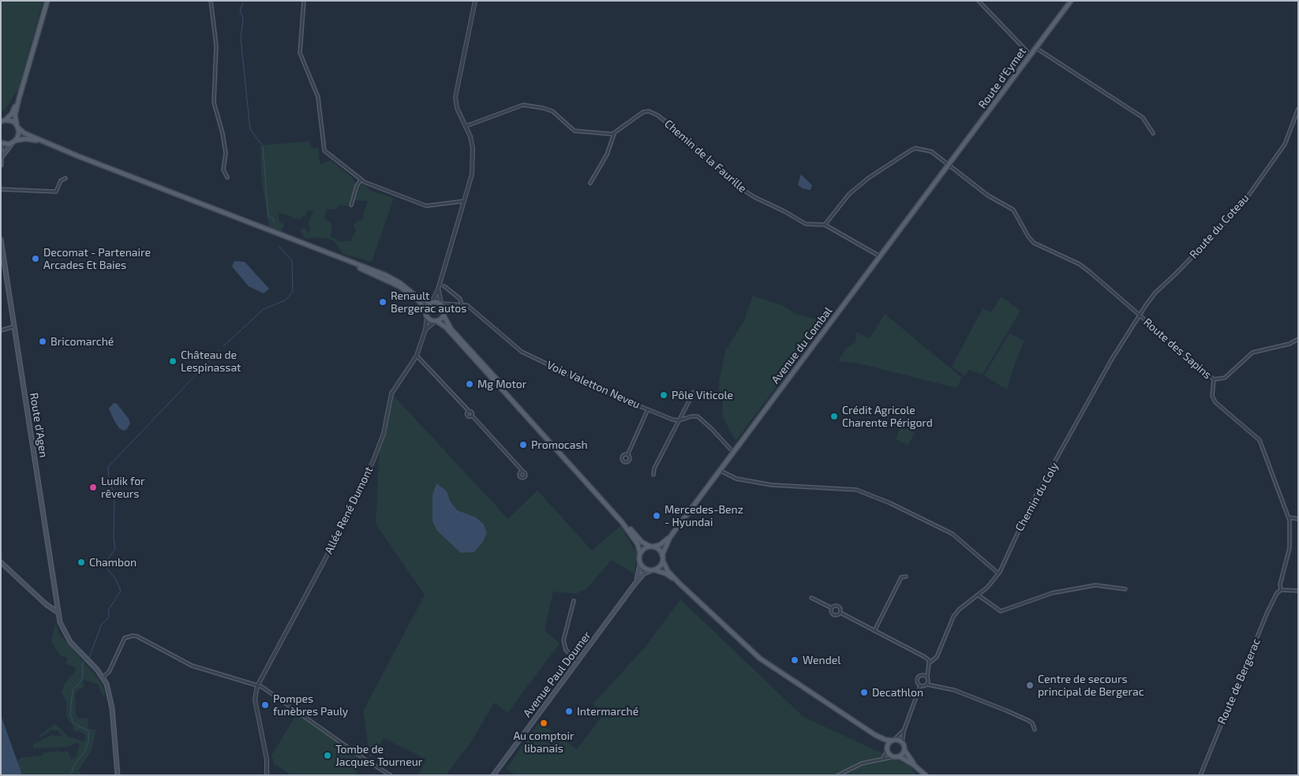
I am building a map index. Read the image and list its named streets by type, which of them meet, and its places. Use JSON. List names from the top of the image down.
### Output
{
  "streets": {
    "main road": [
      "Route d'Eymet",
      "Avenue du Combal",
      "Route d'Agen",
      "Avenue Paul Doumer"
    ],
    "street": [
      "Chemin de la Faurille",
      "Route du Coteau",
      "Route des Sapins",
      "Voie Valetton Neveu",
      "Chemin du Coly",
      "Allée René Dumont",
      "Route de Bergerac"
    ]
  },
  "crossings": [
    ["Route d'Eymet", "Avenue du Combal"],
    ["Route d'Eymet", "Route des Sapins"],
    ["Chemin de la Faurille", "Avenue du Combal"],
    ["Chemin de la Faurille", "Route des Sapins"],
    ["Route du Coteau", "Route des Sapins"],
    ["Route du Coteau", "Chemin du Coly"],
    ["Avenue du Combal", "Route des Sapins"],
    ["Route des Sapins", "Chemin du Coly"],
    ["Route des Sapins", "Route de Bergerac"]
  ],
  "places": [
    "Decomat - Partenaire Arcades Et Baies",
    "Renault Bergerac autos",
    "Bricomarché",
    "Château de Lespinassat",
    "Mg Motor",
    "Pôle Viticole",
    "Crédit Agricole Charente Périgord",
    "Promocash",
    "Ludik for rêveurs",
    "Mercedes-Benz - Hyundai",
    "Chambon",
    "Wendel",
    "Centre de secours principal de Bergerac",
    "Decathlon",
    "Pompes funèbres Pauly",
    "Intermarché",
    "Au comptoir libanais",
    "Tombe de Jacques Tourneur"
  ]
}
